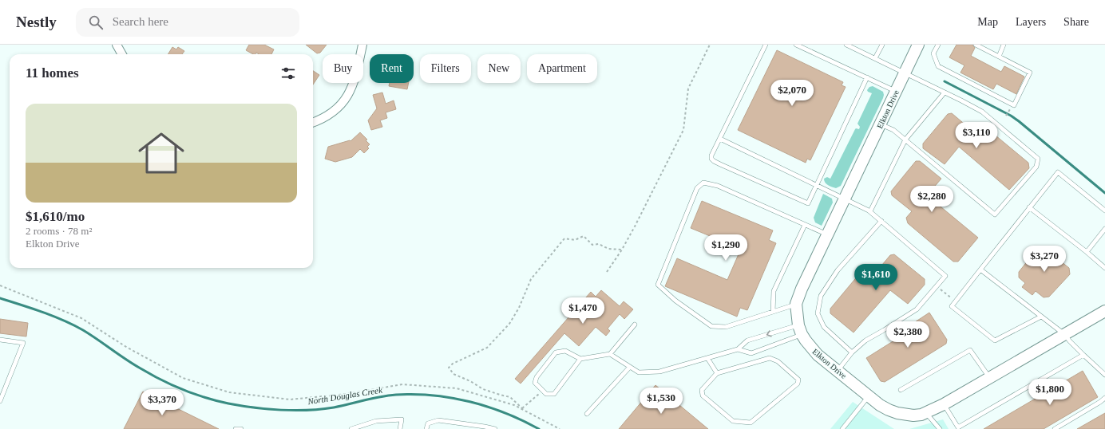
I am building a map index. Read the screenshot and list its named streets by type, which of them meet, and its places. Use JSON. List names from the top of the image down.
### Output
{
  "streets": {
    "street": ["Elkton Drive"]
  },
  "water": ["North Douglas Creek"],
  "page": {
    "header": "Nestly",
    "search": "Search here",
    "nav": ["Map", "Layers", "Share"],
    "chip": [
      "Buy",
      "Rent",
      "Filters",
      "New",
      "Apartment"
    ],
    "heading": "11 homes",
    "price": [
      "$2,070",
      "$3,110",
      "$2,280",
      "$1,290",
      "$3,270",
      "$1,610",
      "$1,470",
      "$2,380",
      "$1,800",
      "$1,530",
      "$3,370"
    ],
    "list": [
      {
        "name": "$1,610/mo",
        "note": "2 rooms · 78 m² · Elkton Drive"
      }
    ]
  }
}
